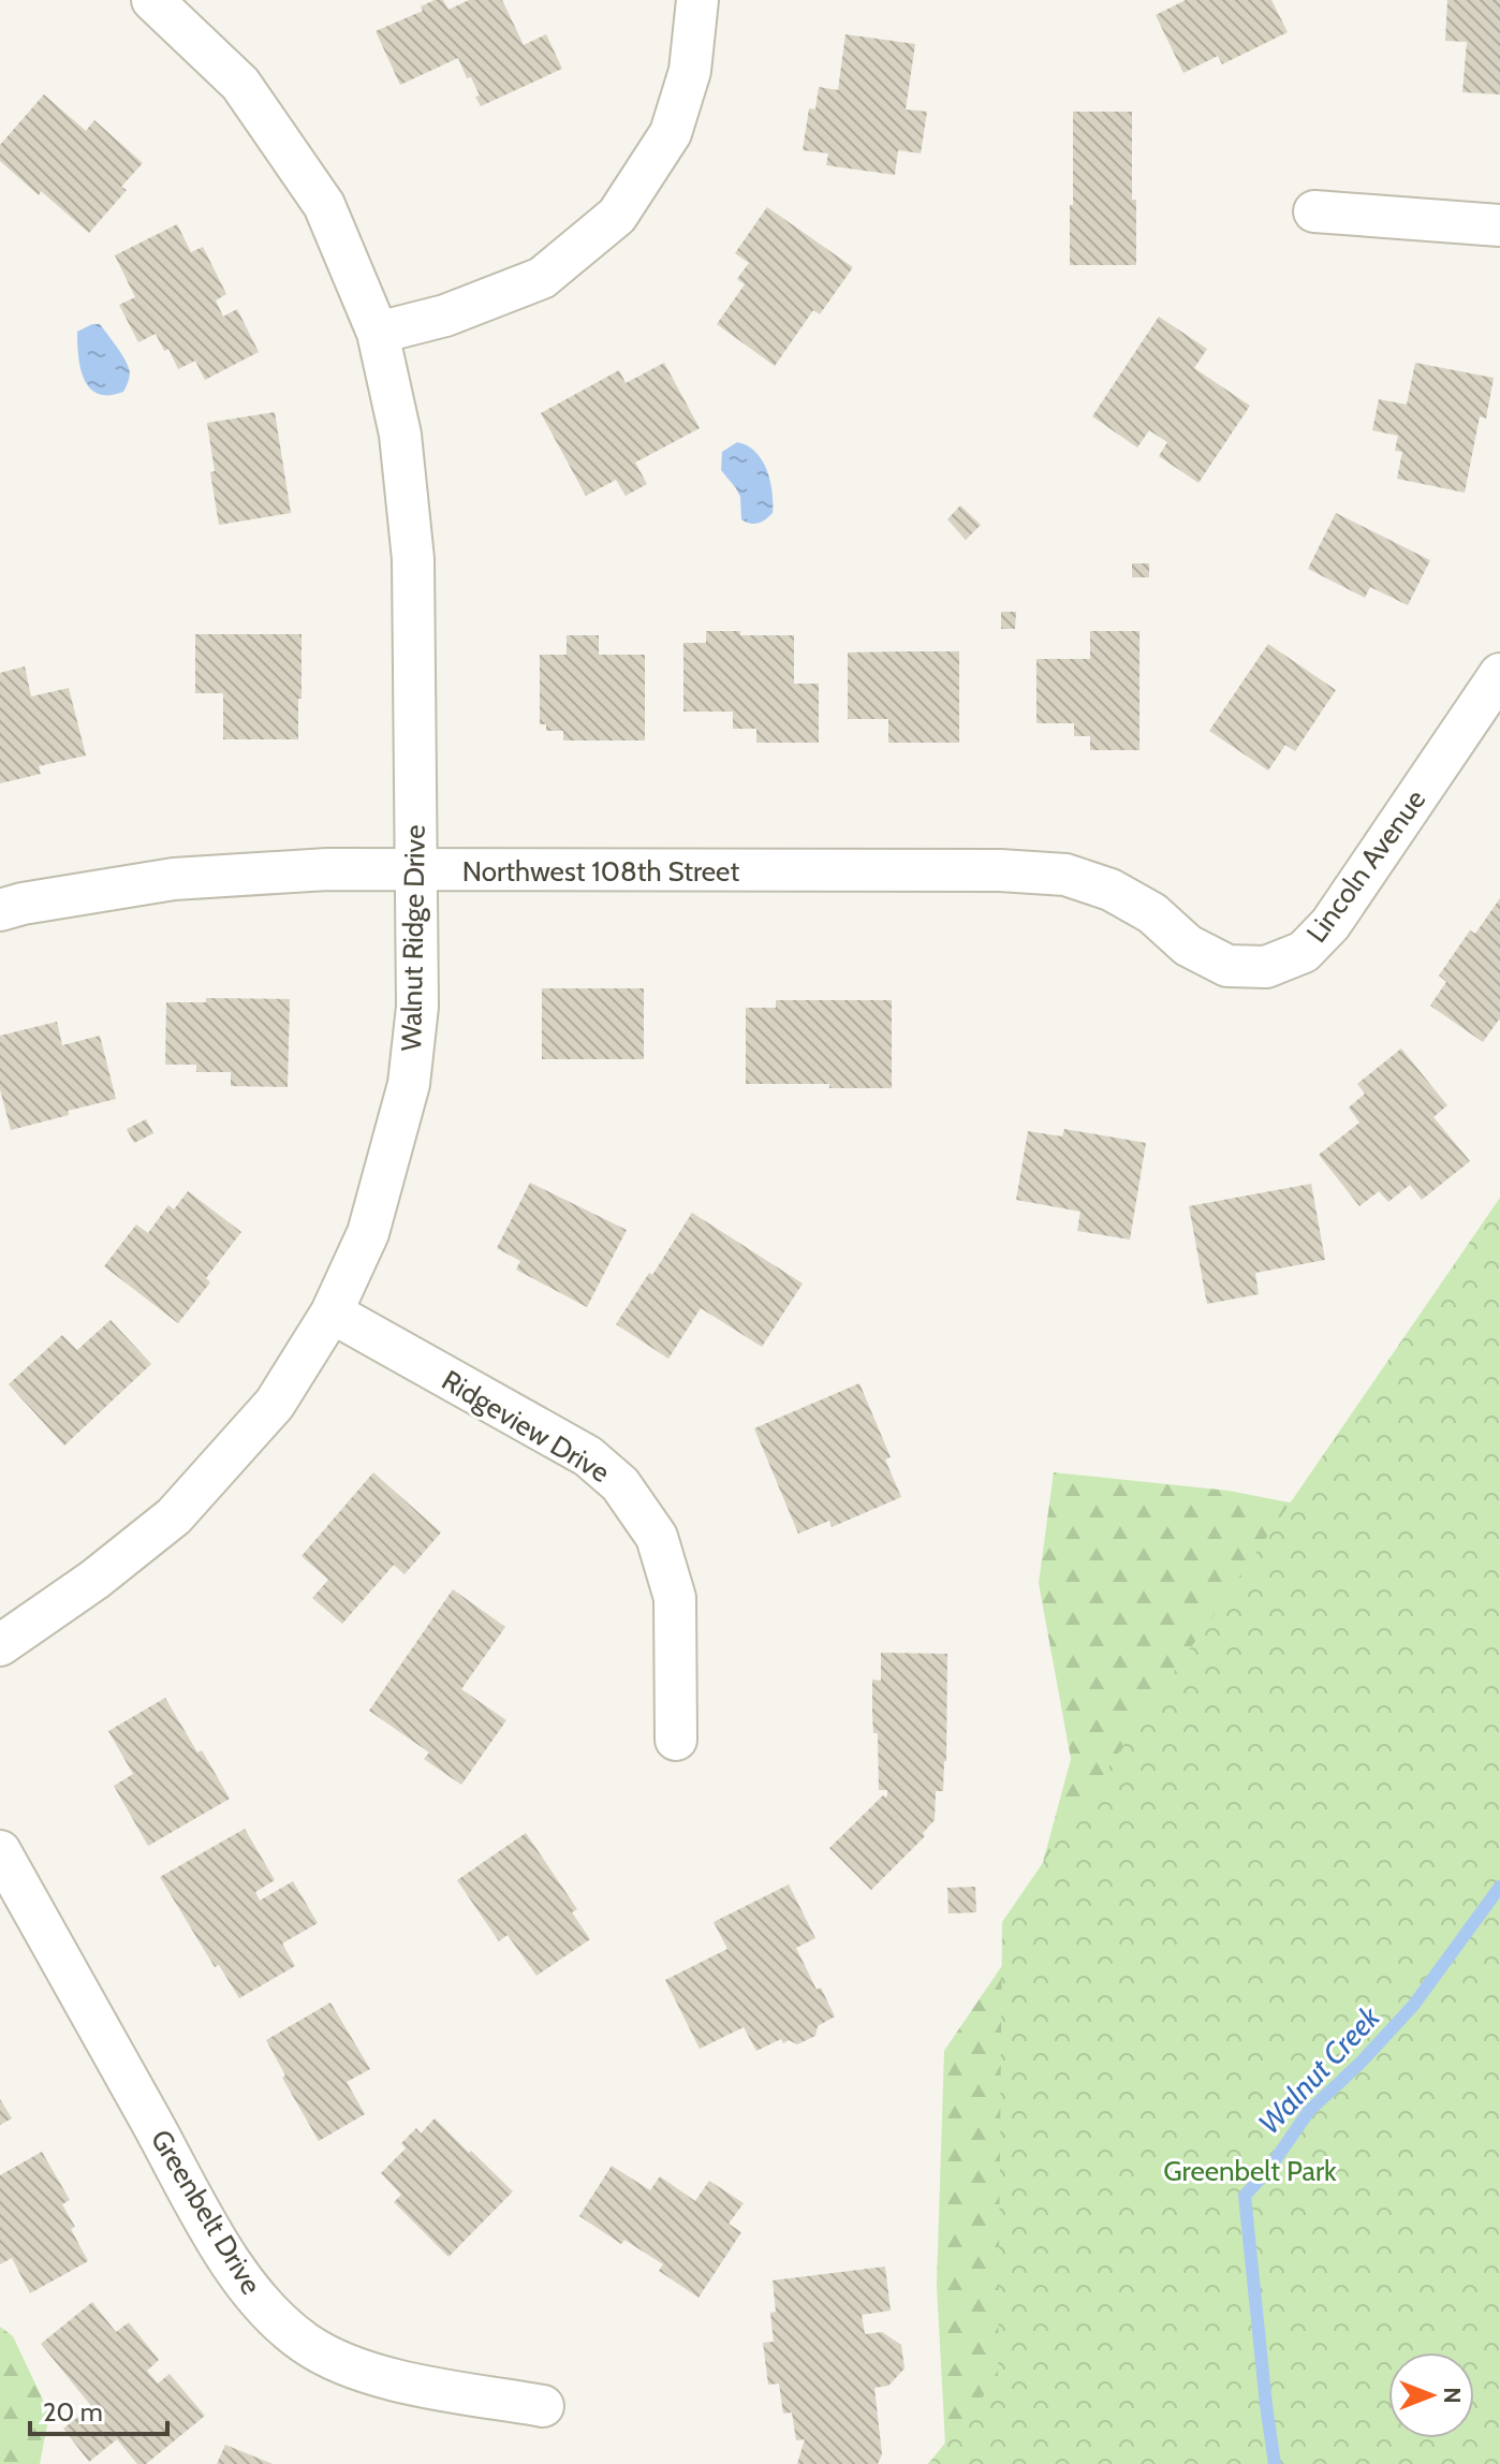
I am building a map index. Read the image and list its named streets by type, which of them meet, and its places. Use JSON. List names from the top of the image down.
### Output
{
  "streets": {
    "street": [
      "Lincoln Avenue",
      "Northwest 108th Street",
      "Walnut Ridge Drive",
      "Ridgeview Drive",
      "Greenbelt Drive"
    ]
  },
  "crossings": [
    ["Lincoln Avenue", "Northwest 108th Street"],
    ["Northwest 108th Street", "Walnut Ridge Drive"],
    ["Walnut Ridge Drive", "Ridgeview Drive"]
  ],
  "water": ["Walnut Creek"],
  "parks": ["Greenbelt Park"],
  "scale_bar": "20 m",
  "north": "right"
}
